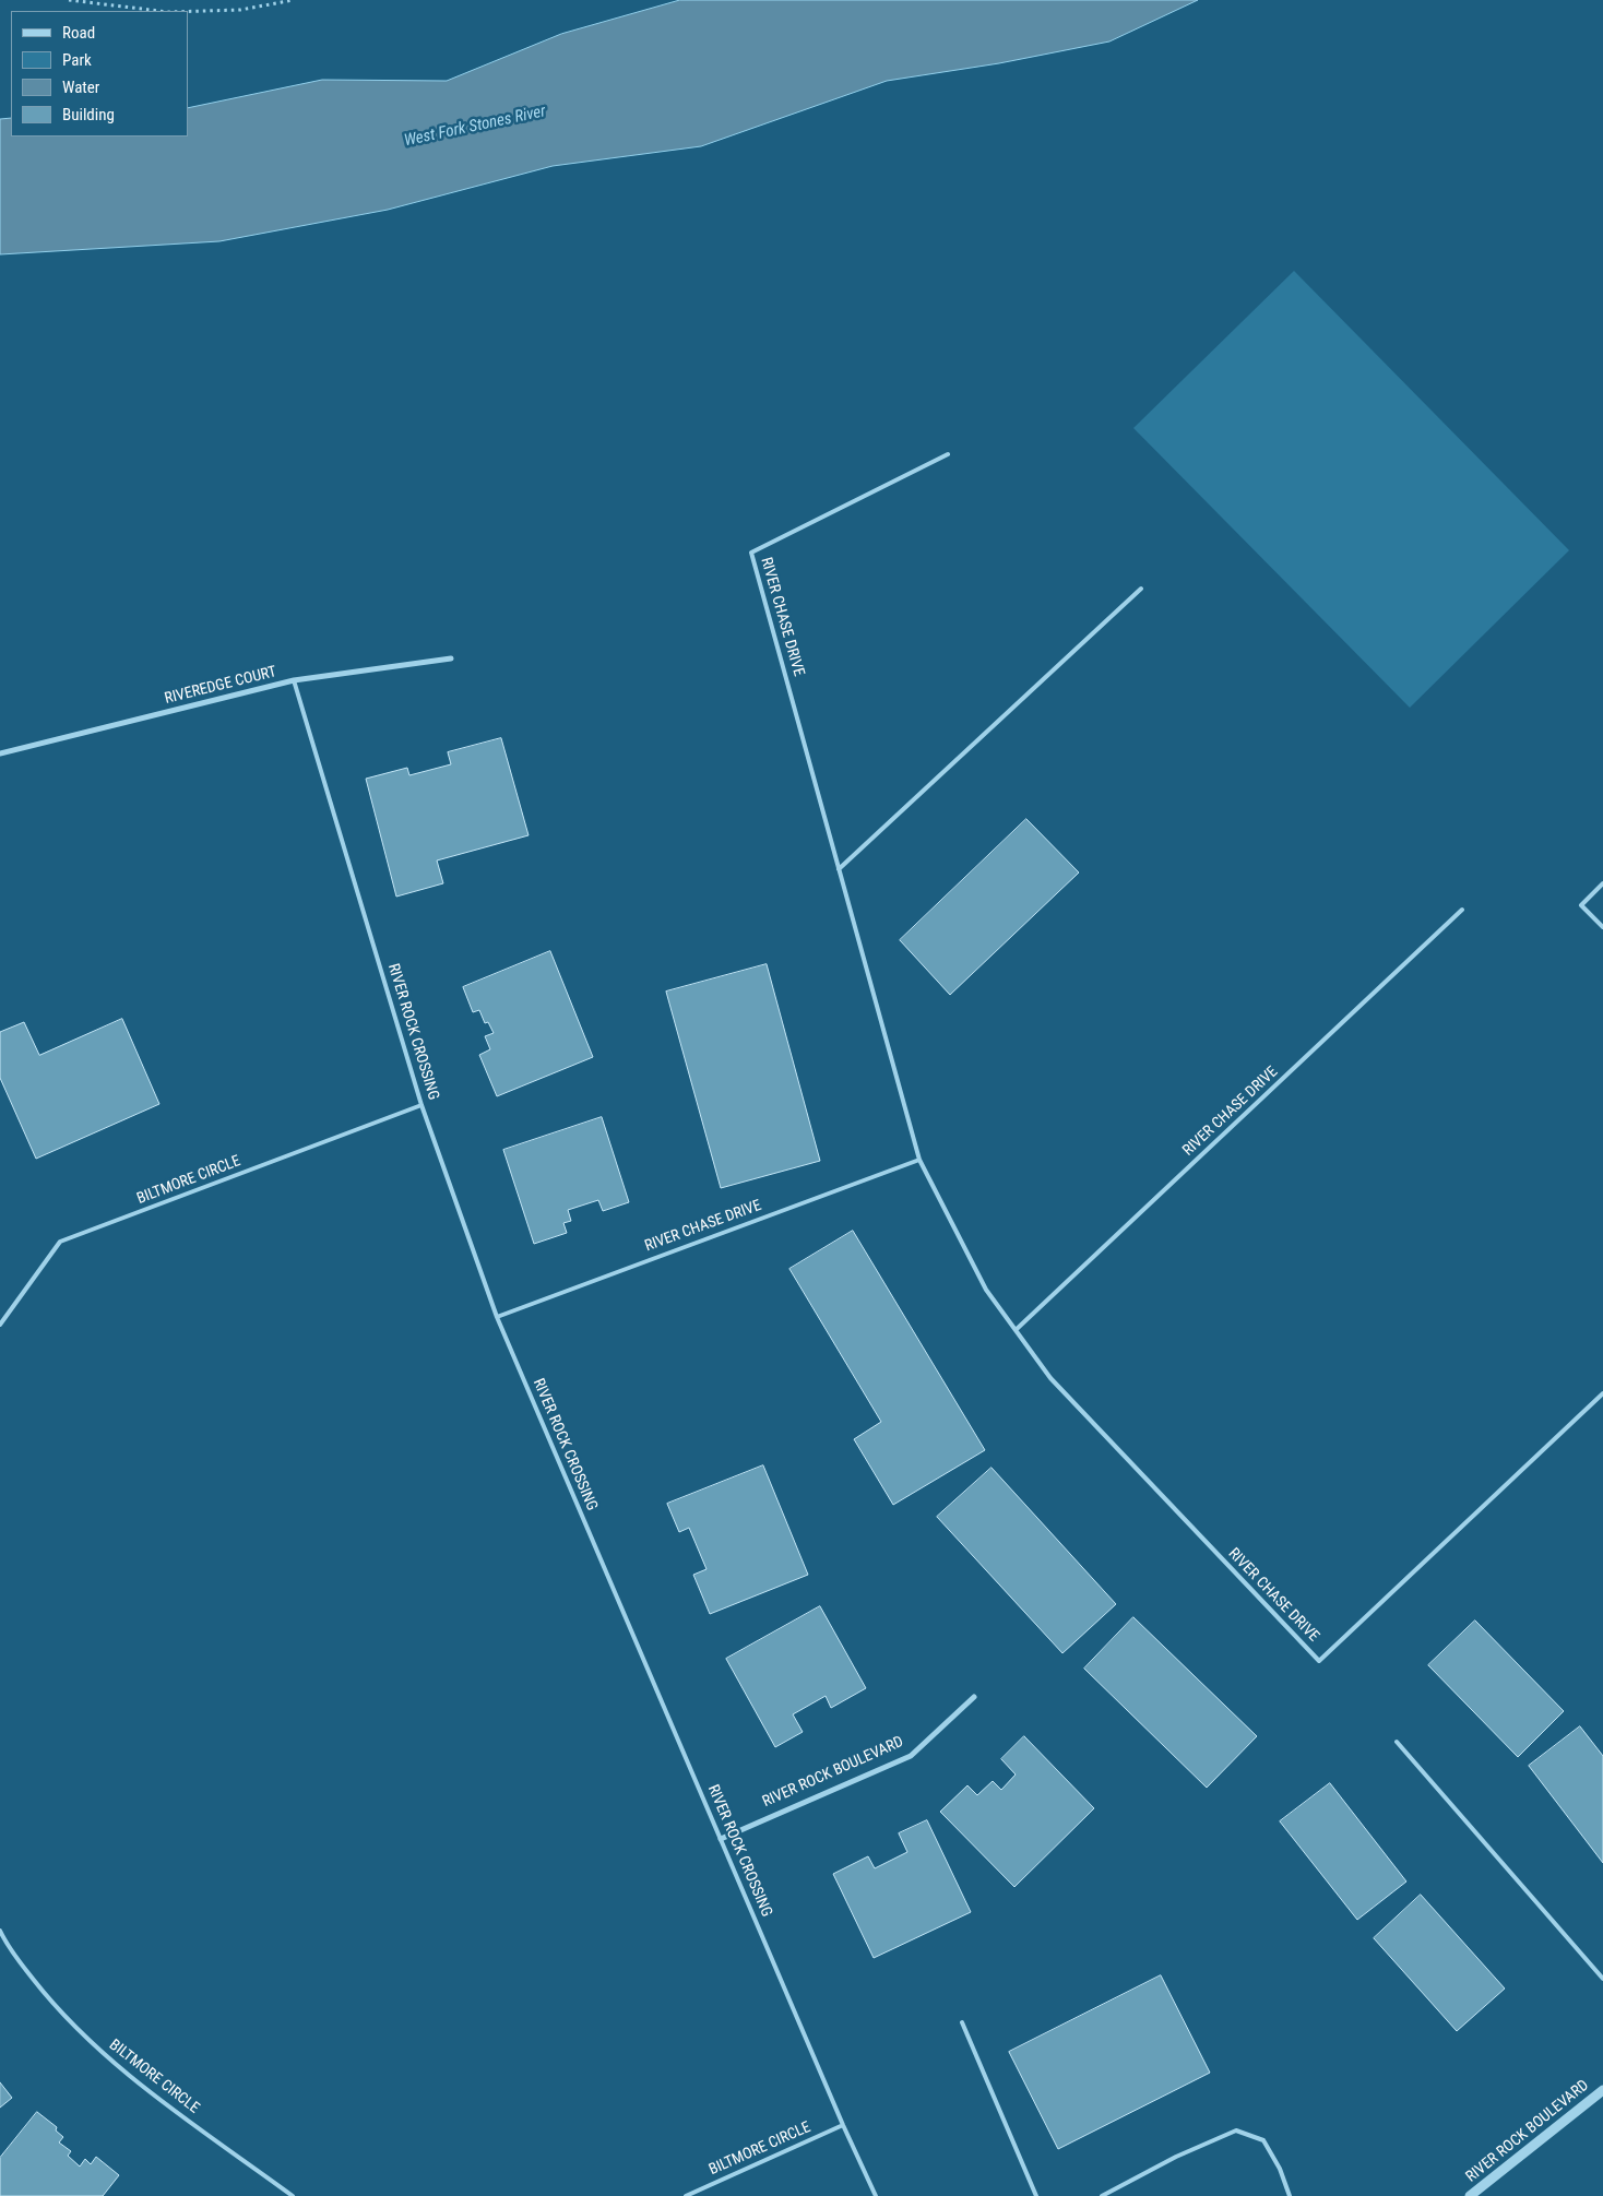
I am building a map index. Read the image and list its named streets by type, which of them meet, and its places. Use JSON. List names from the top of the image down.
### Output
{
  "streets": {
    "street": ["RIVEREDGE COURT", "RIVER ROCK BOULEVARD"],
    "lane": ["RIVER CHASE DRIVE", "RIVER ROCK CROSSING", "BILTMORE CIRCLE"]
  },
  "crossings": [
    ["RIVER CHASE DRIVE", "RIVER ROCK CROSSING"],
    ["RIVEREDGE COURT", "RIVER ROCK CROSSING"],
    ["RIVER ROCK CROSSING", "BILTMORE CIRCLE"],
    ["RIVER ROCK CROSSING", "RIVER ROCK BOULEVARD"]
  ],
  "water": ["West Fork Stones River"],
  "legend": [
    "Road",
    "Park",
    "Water",
    "Building"
  ]
}
